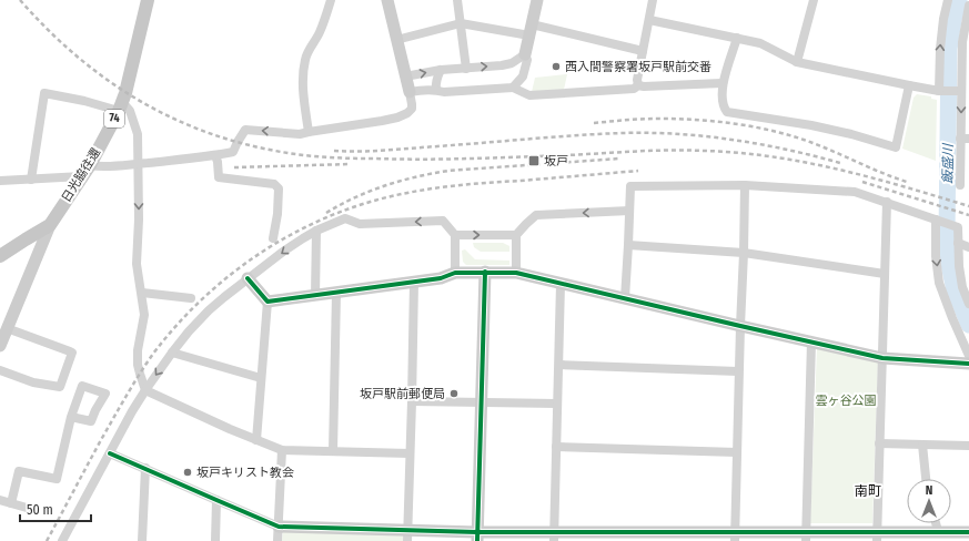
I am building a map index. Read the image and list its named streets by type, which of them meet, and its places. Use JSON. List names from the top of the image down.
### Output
{
  "streets": {
    "main road": ["74", "日光脇往還"]
  },
  "crossings": [
    ["74", "日光脇往還"]
  ],
  "districts": ["南町"],
  "water": ["飯盛川"],
  "parks": ["雲ヶ谷公園"],
  "places": {
    "other": ["西入間警察署坂戸駅前交番", "坂戸駅前郵便局", "坂戸キリスト教会"],
    "transit": ["坂戸"]
  },
  "scale_bar": "50 m",
  "north": "top"
}
